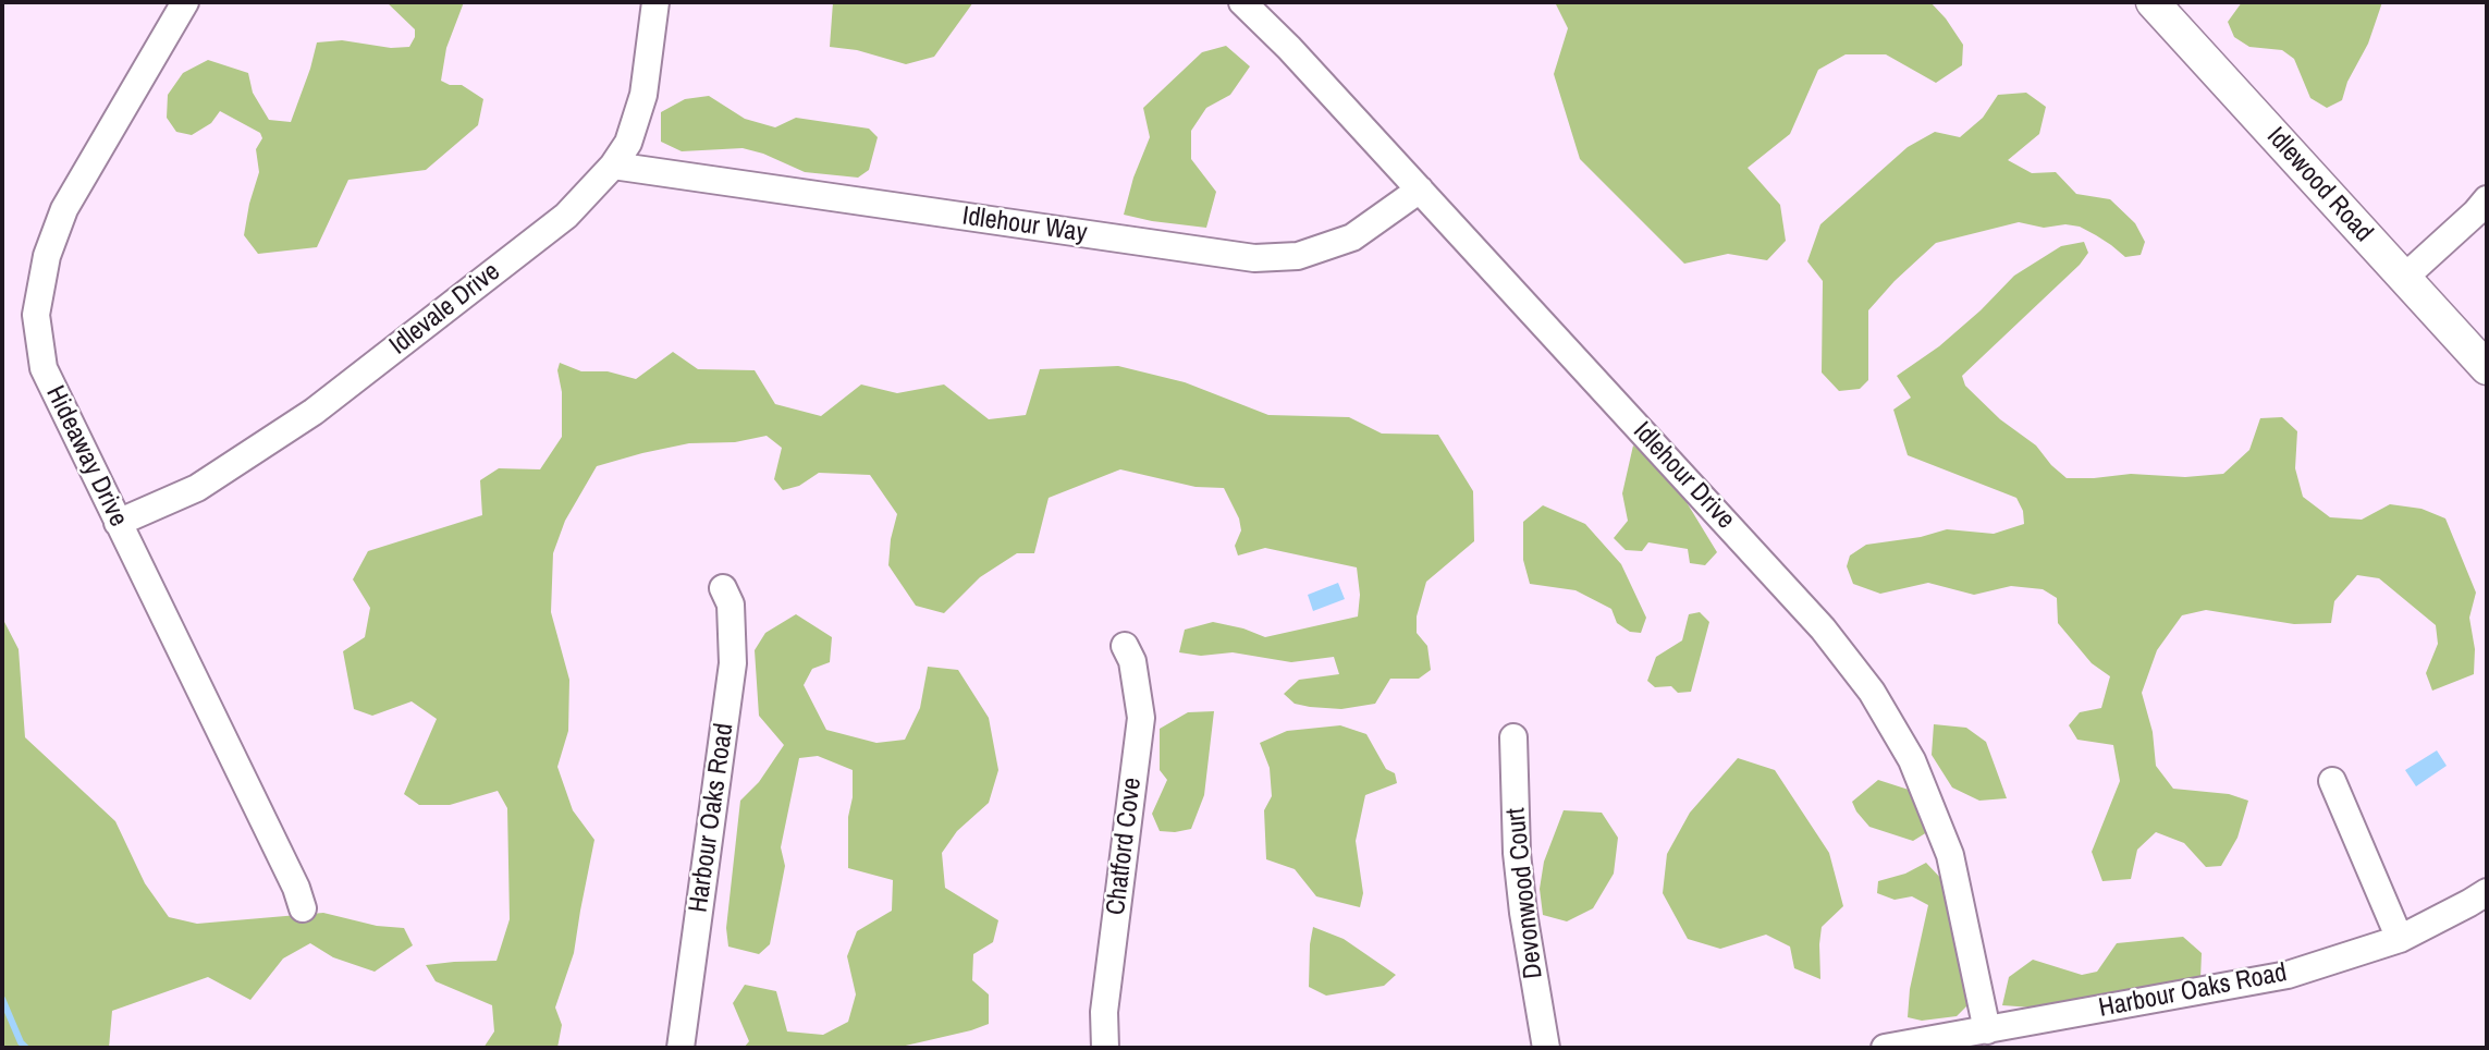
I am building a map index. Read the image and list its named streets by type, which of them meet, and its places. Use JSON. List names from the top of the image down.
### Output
{
  "streets": {
    "street": [
      "Idlewood Road",
      "Idlehour Way",
      "Idlevale Drive",
      "Hideaway Drive",
      "Idlehour Drive",
      "Harbour Oaks Road",
      "Chatford Cove",
      "Devonwood Court"
    ]
  },
  "crossings": [
    ["Idlehour Way", "Idlevale Drive"],
    ["Idlehour Way", "Idlehour Drive"],
    ["Idlevale Drive", "Hideaway Drive"],
    ["Idlehour Drive", "Harbour Oaks Road"]
  ]
}
